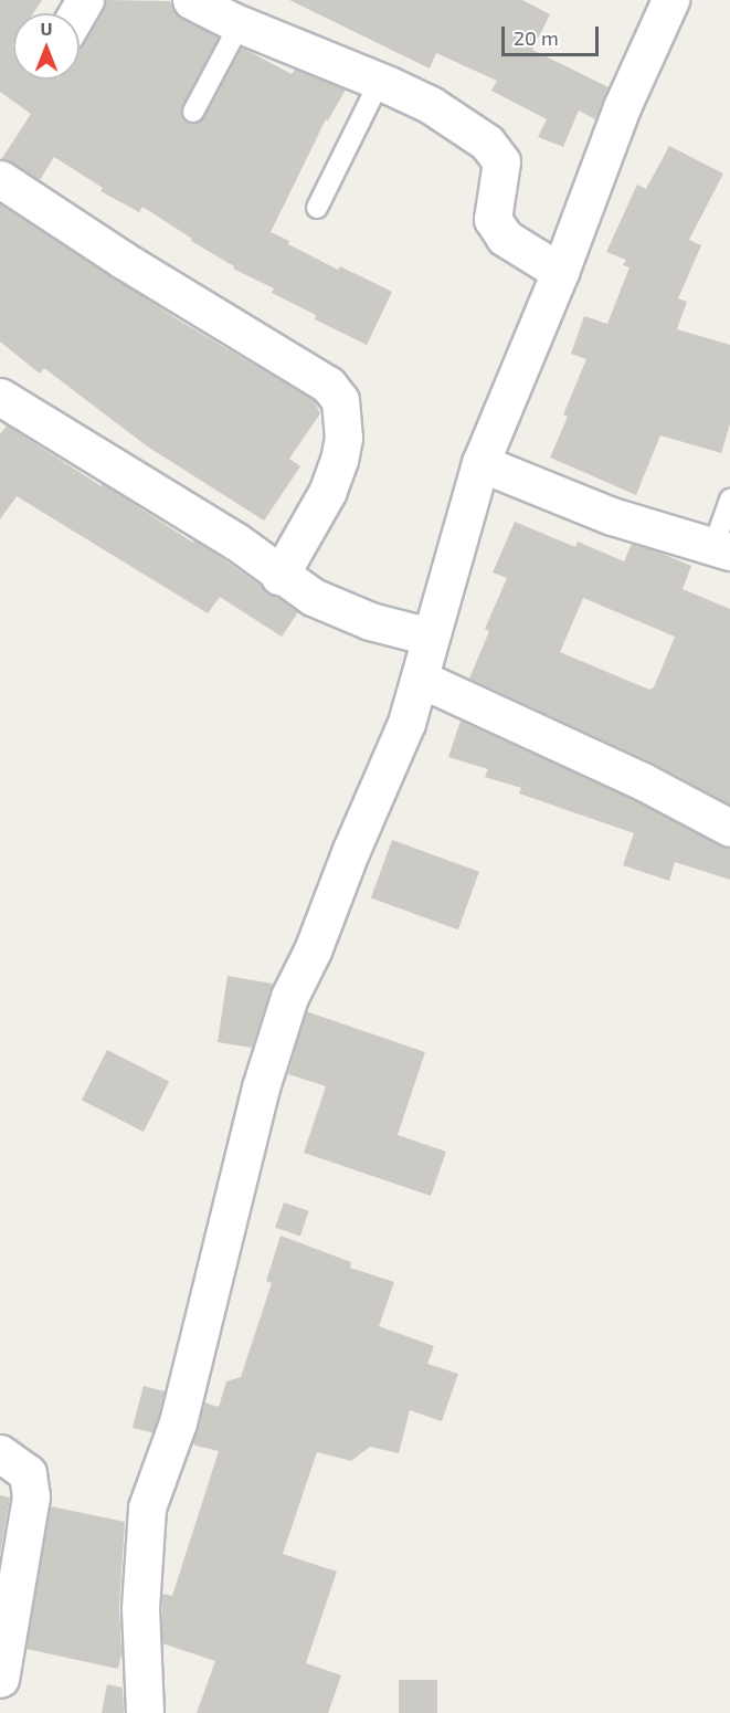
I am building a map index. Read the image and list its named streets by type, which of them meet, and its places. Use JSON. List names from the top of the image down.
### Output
{
  "scale_bar": "20 m",
  "north": "top"
}
